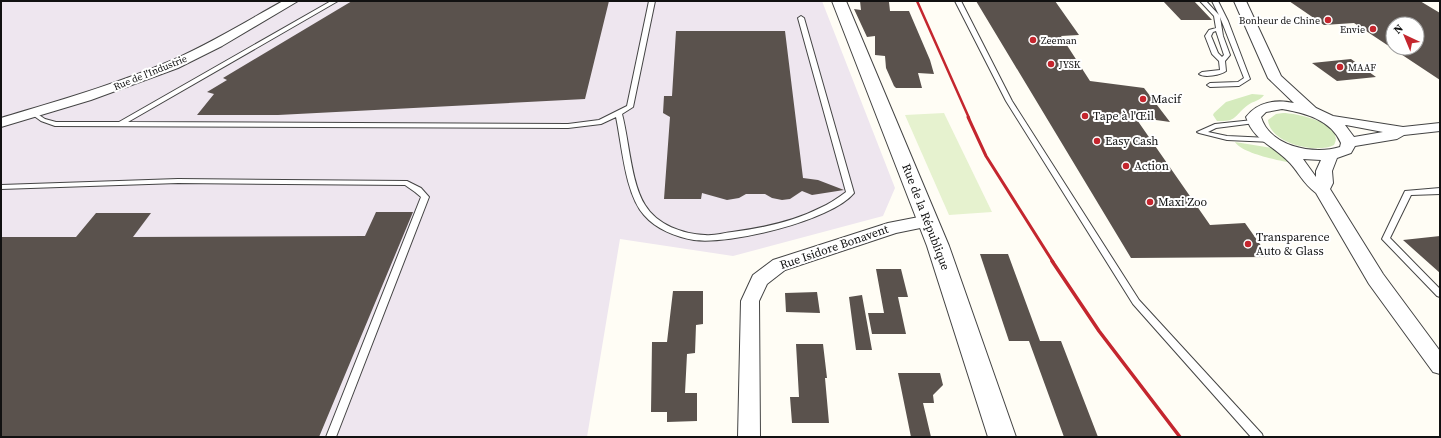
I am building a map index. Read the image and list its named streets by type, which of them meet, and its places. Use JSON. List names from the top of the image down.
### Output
{
  "streets": {
    "street": ["Rue de l'Industrie", "Rue de la République", "Rue Isidore Bonavent"]
  },
  "crossings": [
    ["Rue de la République", "Rue Isidore Bonavent"]
  ],
  "places": [
    "Bonheur de Chine",
    "Envie",
    "Zeeman",
    "JYSK",
    "MAAF",
    "Macif",
    "Tape à l'Œil",
    "Easy Cash",
    "Action",
    "Maxi Zoo",
    "Transparence Auto & Glass"
  ],
  "north": "top left"
}
